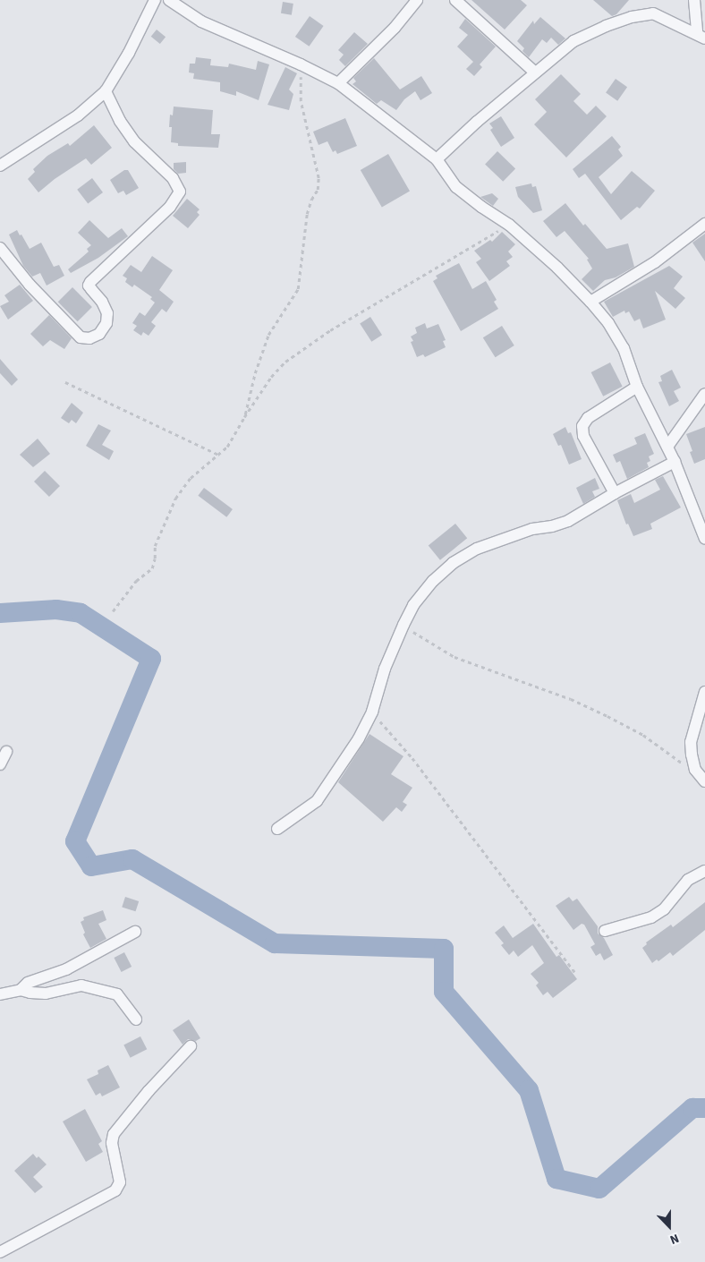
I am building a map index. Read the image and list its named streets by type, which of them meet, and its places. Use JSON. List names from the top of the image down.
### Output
{
  "north": "bottom"
}
